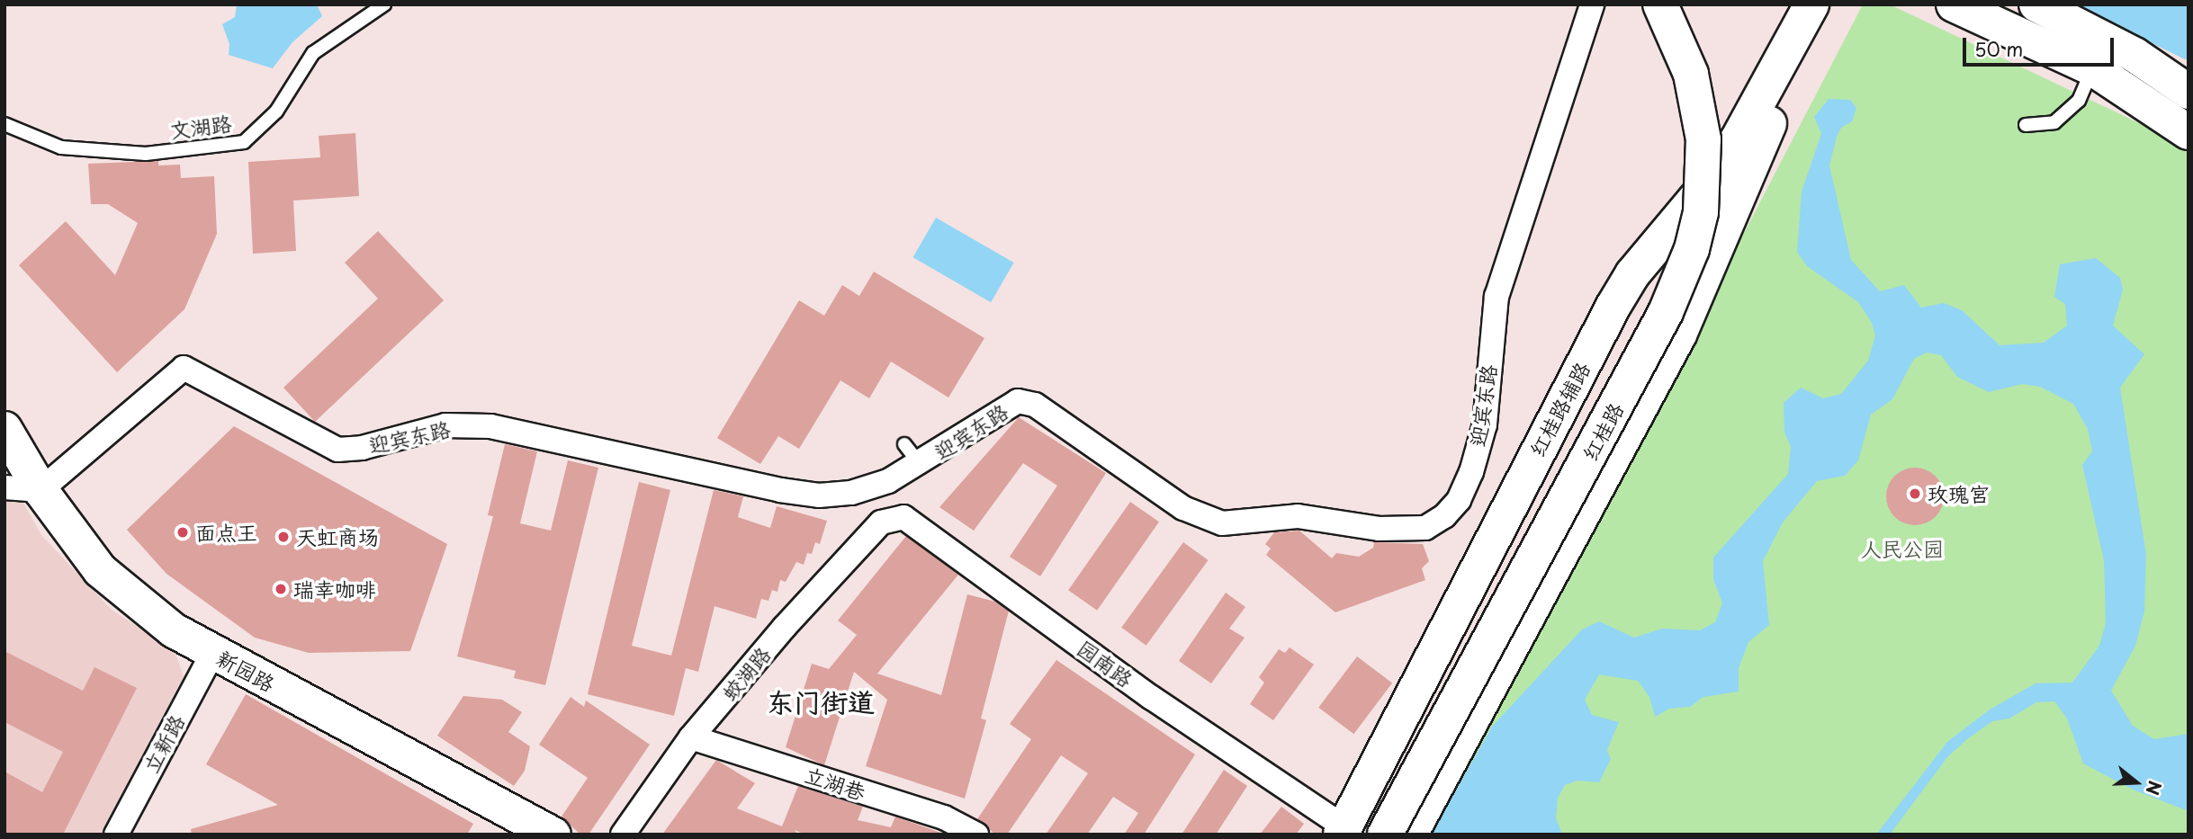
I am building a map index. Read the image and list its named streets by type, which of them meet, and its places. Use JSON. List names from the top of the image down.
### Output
{
  "streets": {
    "main road": ["红桂路辅路", "红桂路", "新园路"],
    "street": [
      "迎宾东路",
      "园南路",
      "蛟湖路",
      "立新路",
      "立湖巷"
    ],
    "lane": ["文湖路"]
  },
  "crossings": [
    ["迎宾东路", "新园路"],
    ["红桂路辅路", "园南路"],
    ["园南路", "蛟湖路"],
    ["新园路", "立新路"],
    ["蛟湖路", "立湖巷"]
  ],
  "districts": ["东门街道"],
  "parks": ["人民公园"],
  "places": [
    "玫瑰宫",
    "面点王",
    "天虹商场",
    "瑞幸咖啡"
  ],
  "scale_bar": "50 m",
  "north": "right"
}
